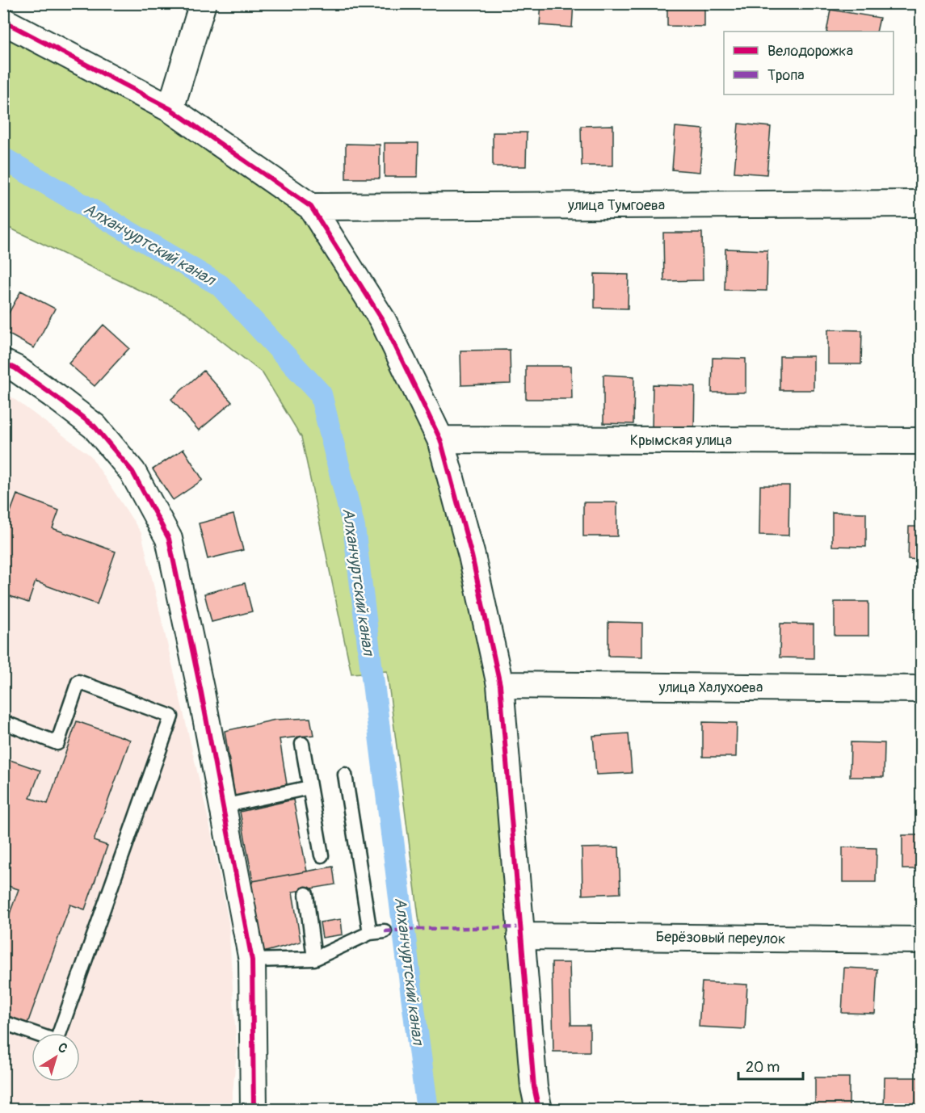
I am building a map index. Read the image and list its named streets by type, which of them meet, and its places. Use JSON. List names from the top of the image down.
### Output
{
  "streets": {
    "street": [
      "улица Тумгоева",
      "Крымская улица",
      "улица Халухоева",
      "Берёзовый переулок"
    ]
  },
  "water": ["Алханчуртский канал"],
  "legend": ["Велодорожка", "Тропа"],
  "scale_bar": "20 m",
  "north": "top right"
}
